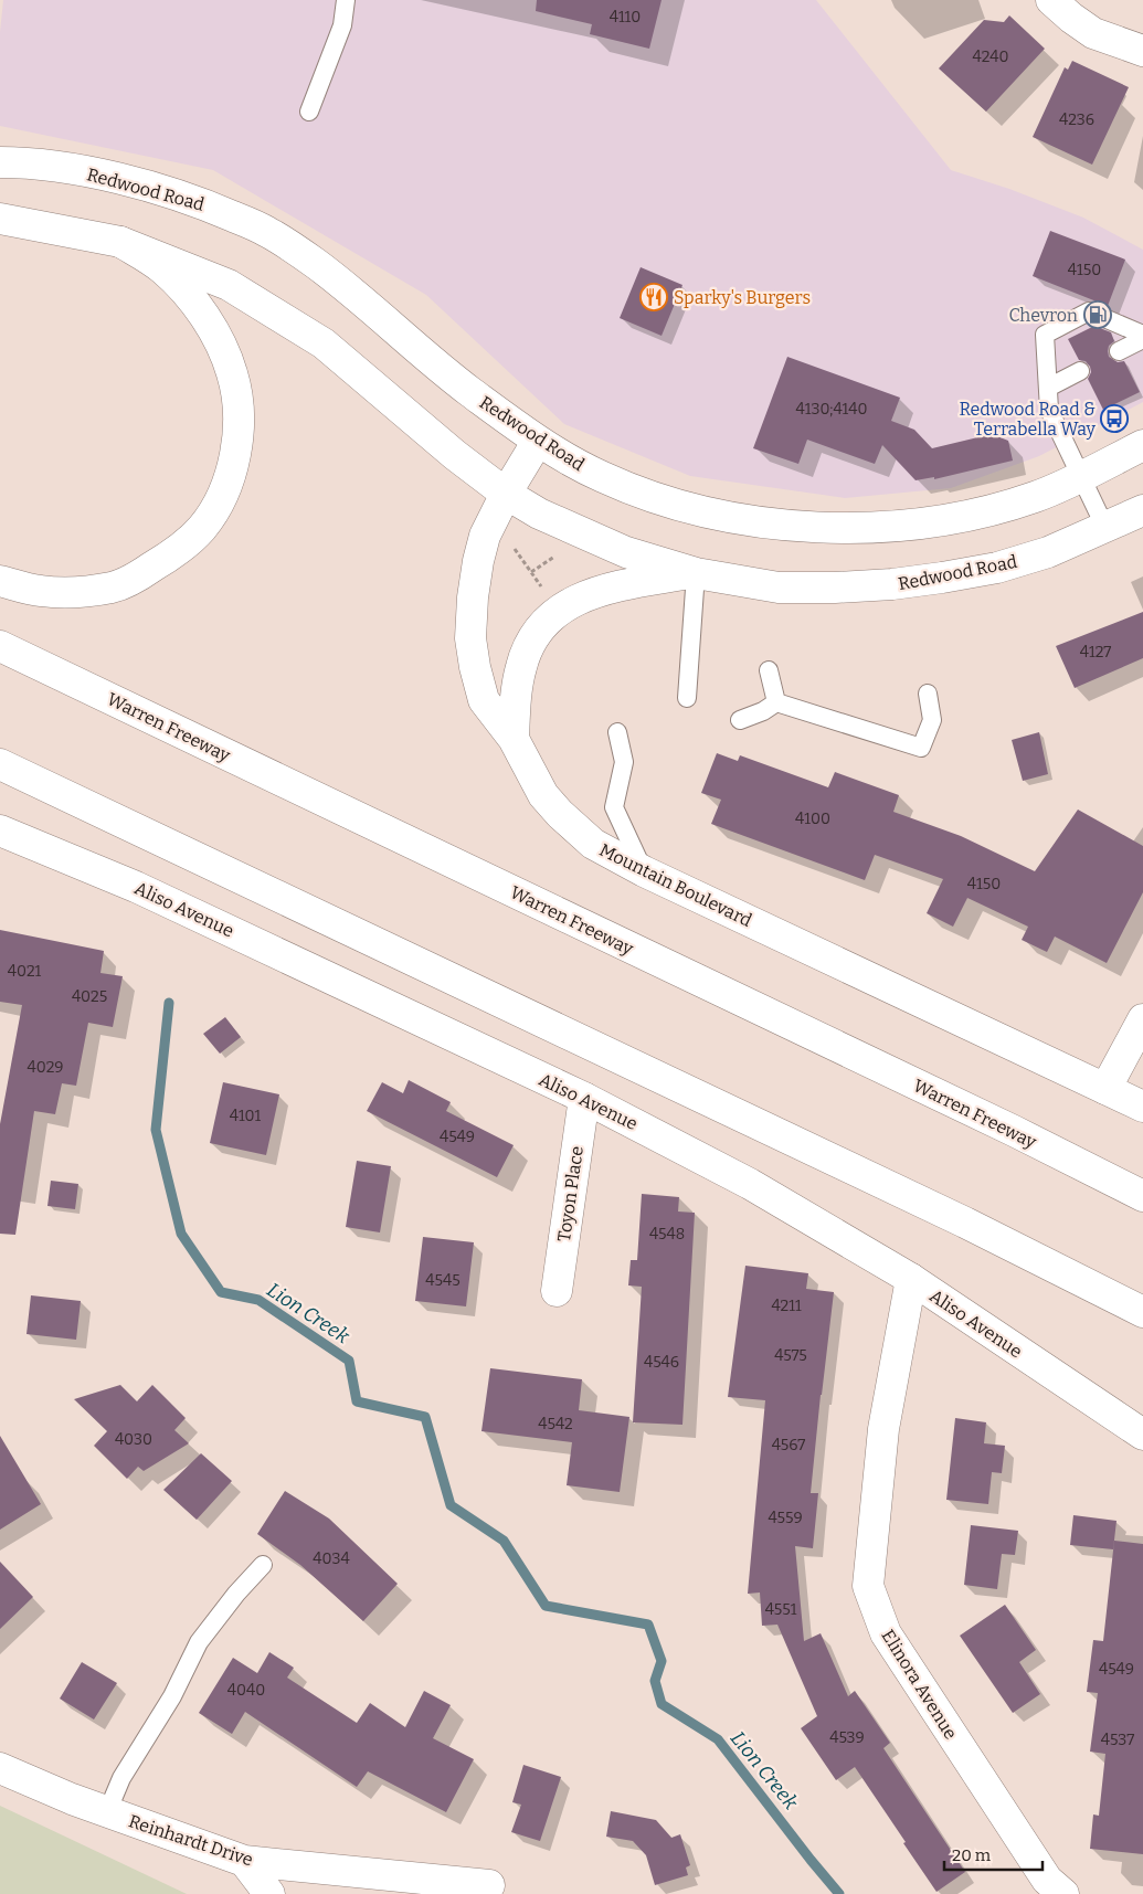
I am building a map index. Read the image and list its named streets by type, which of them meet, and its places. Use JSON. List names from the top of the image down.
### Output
{
  "streets": {
    "main road": [
      "Redwood Road",
      "Warren Freeway",
      "Mountain Boulevard",
      "Aliso Avenue",
      "Toyon Place",
      "Elinora Avenue",
      "Reinhardt Drive"
    ]
  },
  "crossings": [
    ["Redwood Road", "Mountain Boulevard"],
    ["Aliso Avenue", "Toyon Place"],
    ["Aliso Avenue", "Elinora Avenue"]
  ],
  "water": ["Lion Creek"],
  "places": {
    "restaurant": ["Sparky's Burgers"],
    "fuel station": ["Chevron"],
    "bus stop": ["Redwood Road & Terrabella Way"]
  },
  "house_numbers": [
    "4110",
    "4240",
    "4236",
    "4150",
    "4130;4140",
    "4127",
    "4100",
    "4150",
    "4021",
    "4025",
    "4029",
    "4101",
    "4549",
    "4548",
    "4545",
    "4211",
    "4575",
    "4546",
    "4542",
    "4030",
    "4567",
    "4559",
    "4034",
    "4551",
    "4549",
    "4040",
    "4539",
    "4537"
  ],
  "scale_bar": "20 m"
}
